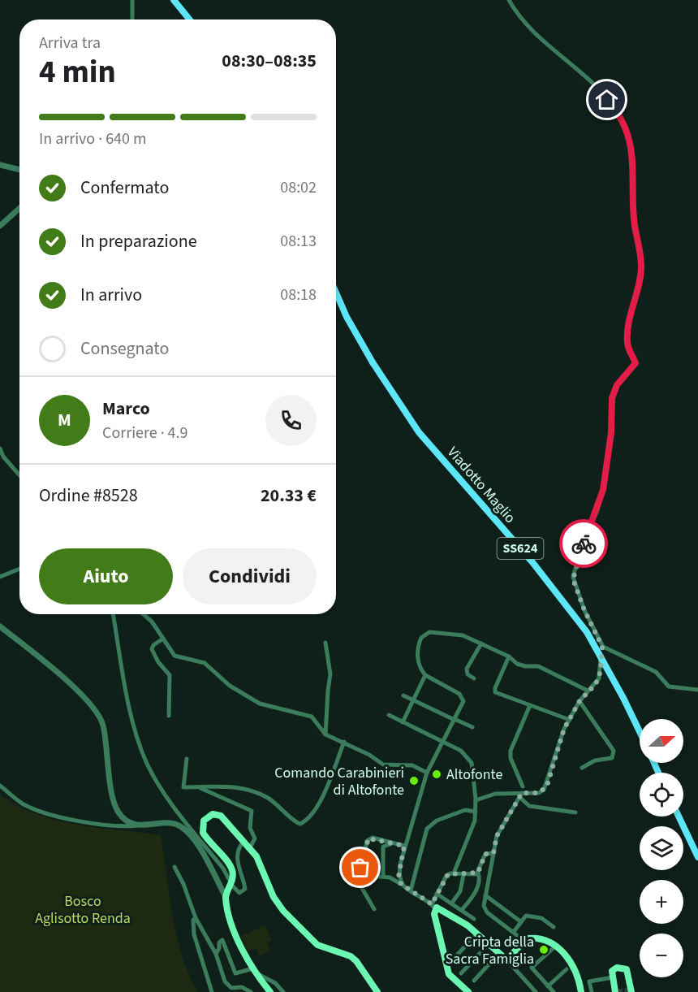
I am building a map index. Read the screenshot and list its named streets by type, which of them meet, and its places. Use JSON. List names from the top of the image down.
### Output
{
  "streets": {
    "main road": ["Viadotto Maglio", "SS624"]
  },
  "parks": ["Bosco Aglisotto Renda"],
  "places": ["Altofonte", "Comando Carabinieri di Altofonte", "Cripta della Sacra Famiglia"],
  "north": "right",
  "page": {
    "heading": ["4 min", "Arriva tra", "08:30–08:35"],
    "panel": [
      "Marco",
      "Corriere · 4.9",
      "Ordine #8528",
      "20.33 €"
    ],
    "bar": "In arrivo · 640 m",
    "list": [
      ["Confermato", "08:02"],
      ["In preparazione", "08:13"],
      ["In arrivo", "08:18"],
      "Consegnato"
    ],
    "round": "M",
    "buttons": ["Aiuto", "Condividi"],
    "map_buttons": ["+", "−"]
  }
}
